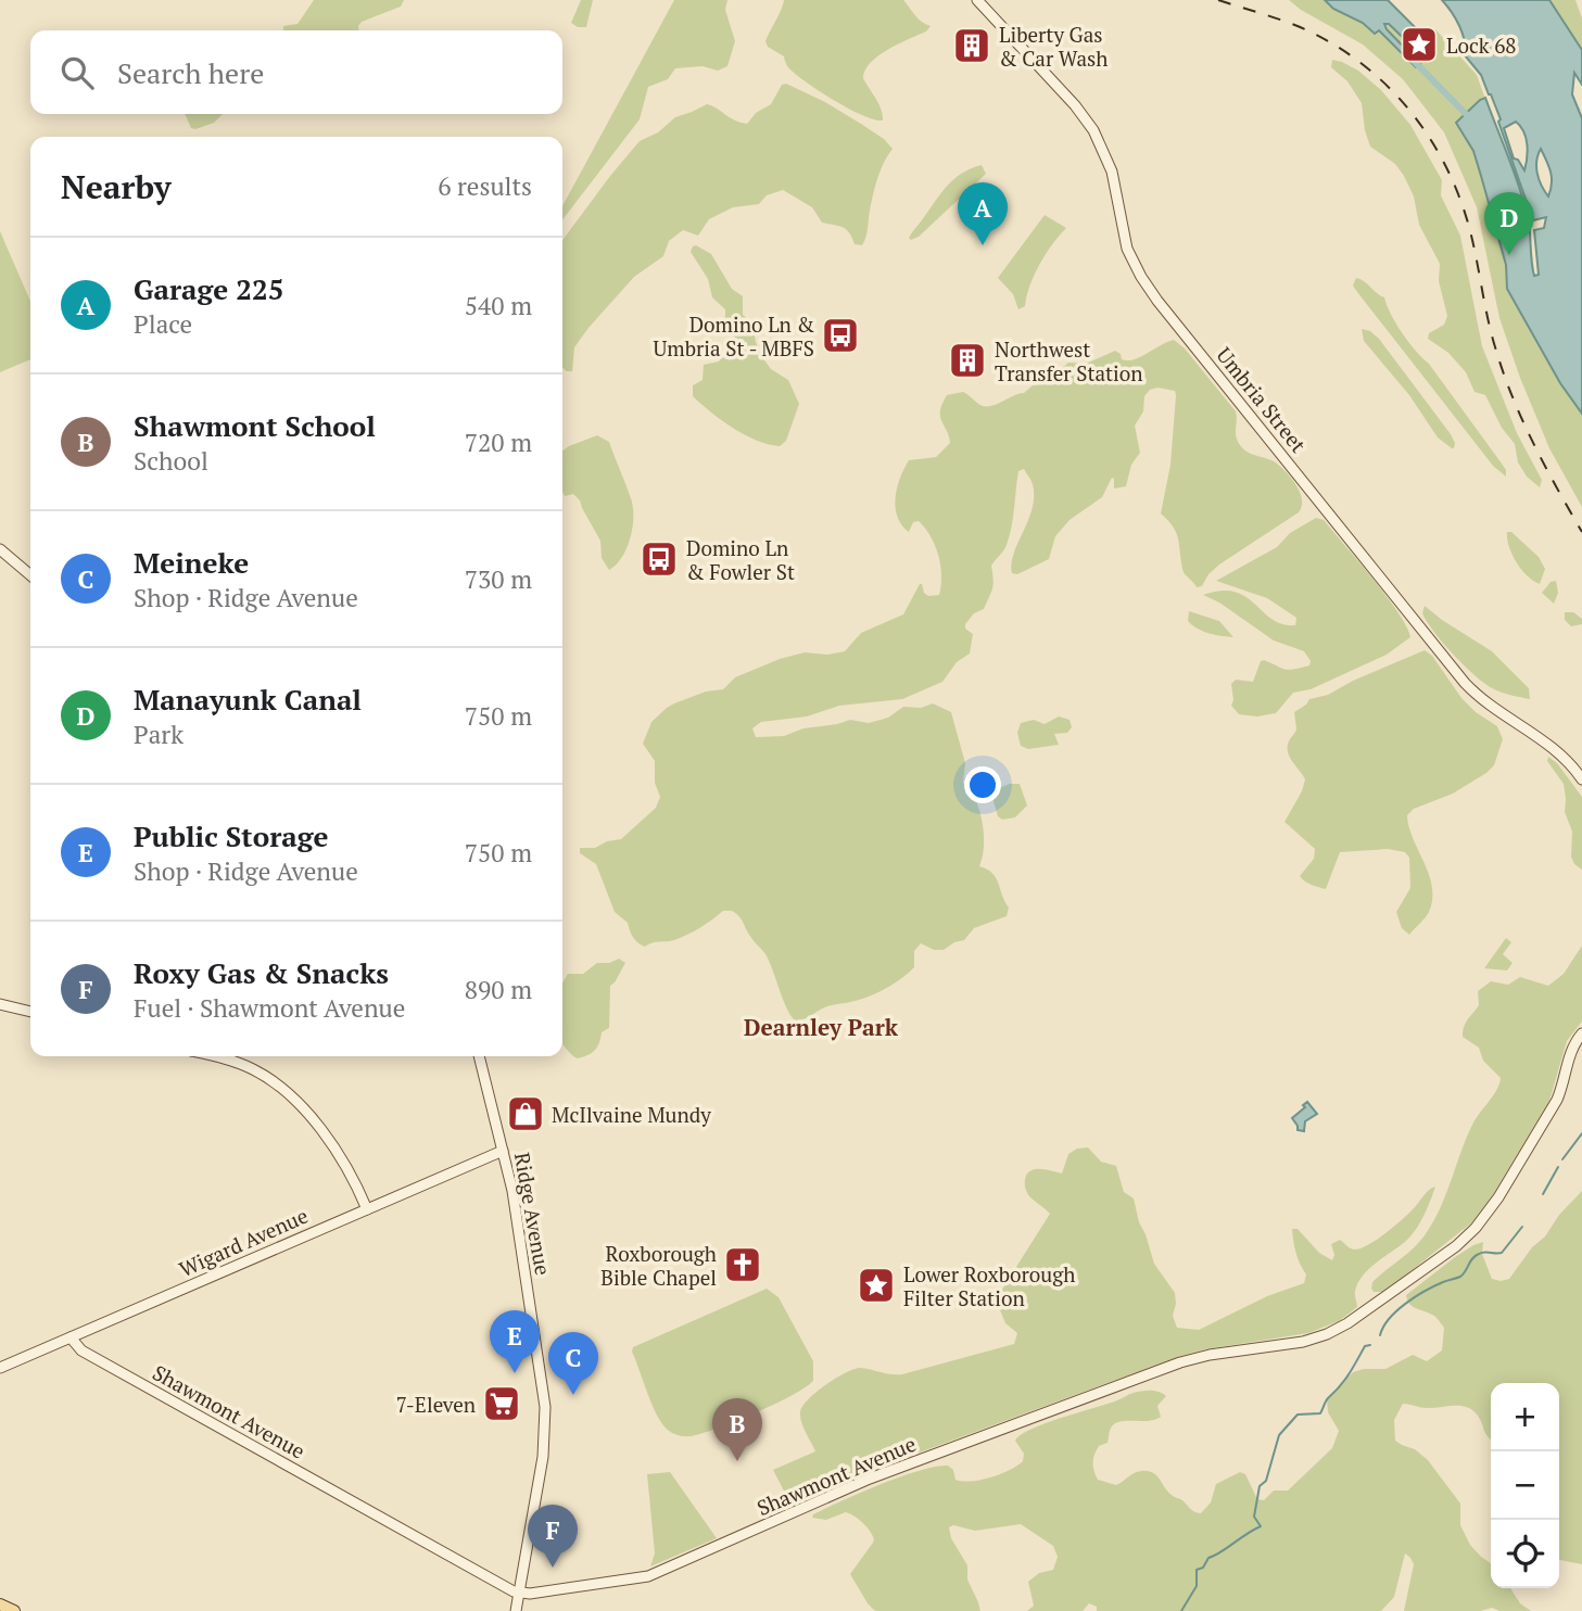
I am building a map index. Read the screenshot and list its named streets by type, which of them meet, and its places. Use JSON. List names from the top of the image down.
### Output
{
  "streets": {
    "main road": [
      "Umbria Street",
      "Ridge Avenue",
      "Wigard Avenue",
      "Shawmont Avenue"
    ]
  },
  "crossings": [
    ["Ridge Avenue", "Wigard Avenue"],
    ["Ridge Avenue", "Shawmont Avenue"],
    ["Wigard Avenue", "Shawmont Avenue"]
  ],
  "districts": ["Dearnley Park"],
  "places": {
    "place": ["Lock 68", "Lower Roxborough Filter Station"],
    "building": ["Liberty Gas & Car Wash", "Northwest Transfer Station"],
    "bus stop": ["Domino Ln & Umbria St - MBFS", "Domino Ln & Fowler St"],
    "shop": ["McIlvaine Mundy"],
    "church": ["Roxborough Bible Chapel"],
    "supermarket": ["7-Eleven"]
  },
  "page": {
    "search": "Search here",
    "heading": ["Nearby", "6 results"],
    "pins": [
      "A",
      "D",
      "E",
      "C",
      "B",
      "F"
    ],
    "list": [
      {
        "mark": "A",
        "name": "Garage 225",
        "note": "Place",
        "value": "540 m"
      },
      {
        "mark": "B",
        "name": "Shawmont School",
        "note": "School",
        "value": "720 m"
      },
      {
        "mark": "C",
        "name": "Meineke",
        "note": "Shop · Ridge Avenue",
        "value": "730 m"
      },
      {
        "mark": "D",
        "name": "Manayunk Canal",
        "note": "Park",
        "value": "750 m"
      },
      {
        "mark": "E",
        "name": "Public Storage",
        "note": "Shop · Ridge Avenue",
        "value": "750 m"
      },
      {
        "mark": "F",
        "name": "Roxy Gas & Snacks",
        "note": "Fuel · Shawmont Avenue",
        "value": "890 m"
      }
    ],
    "map_buttons": ["+", "−"]
  }
}
